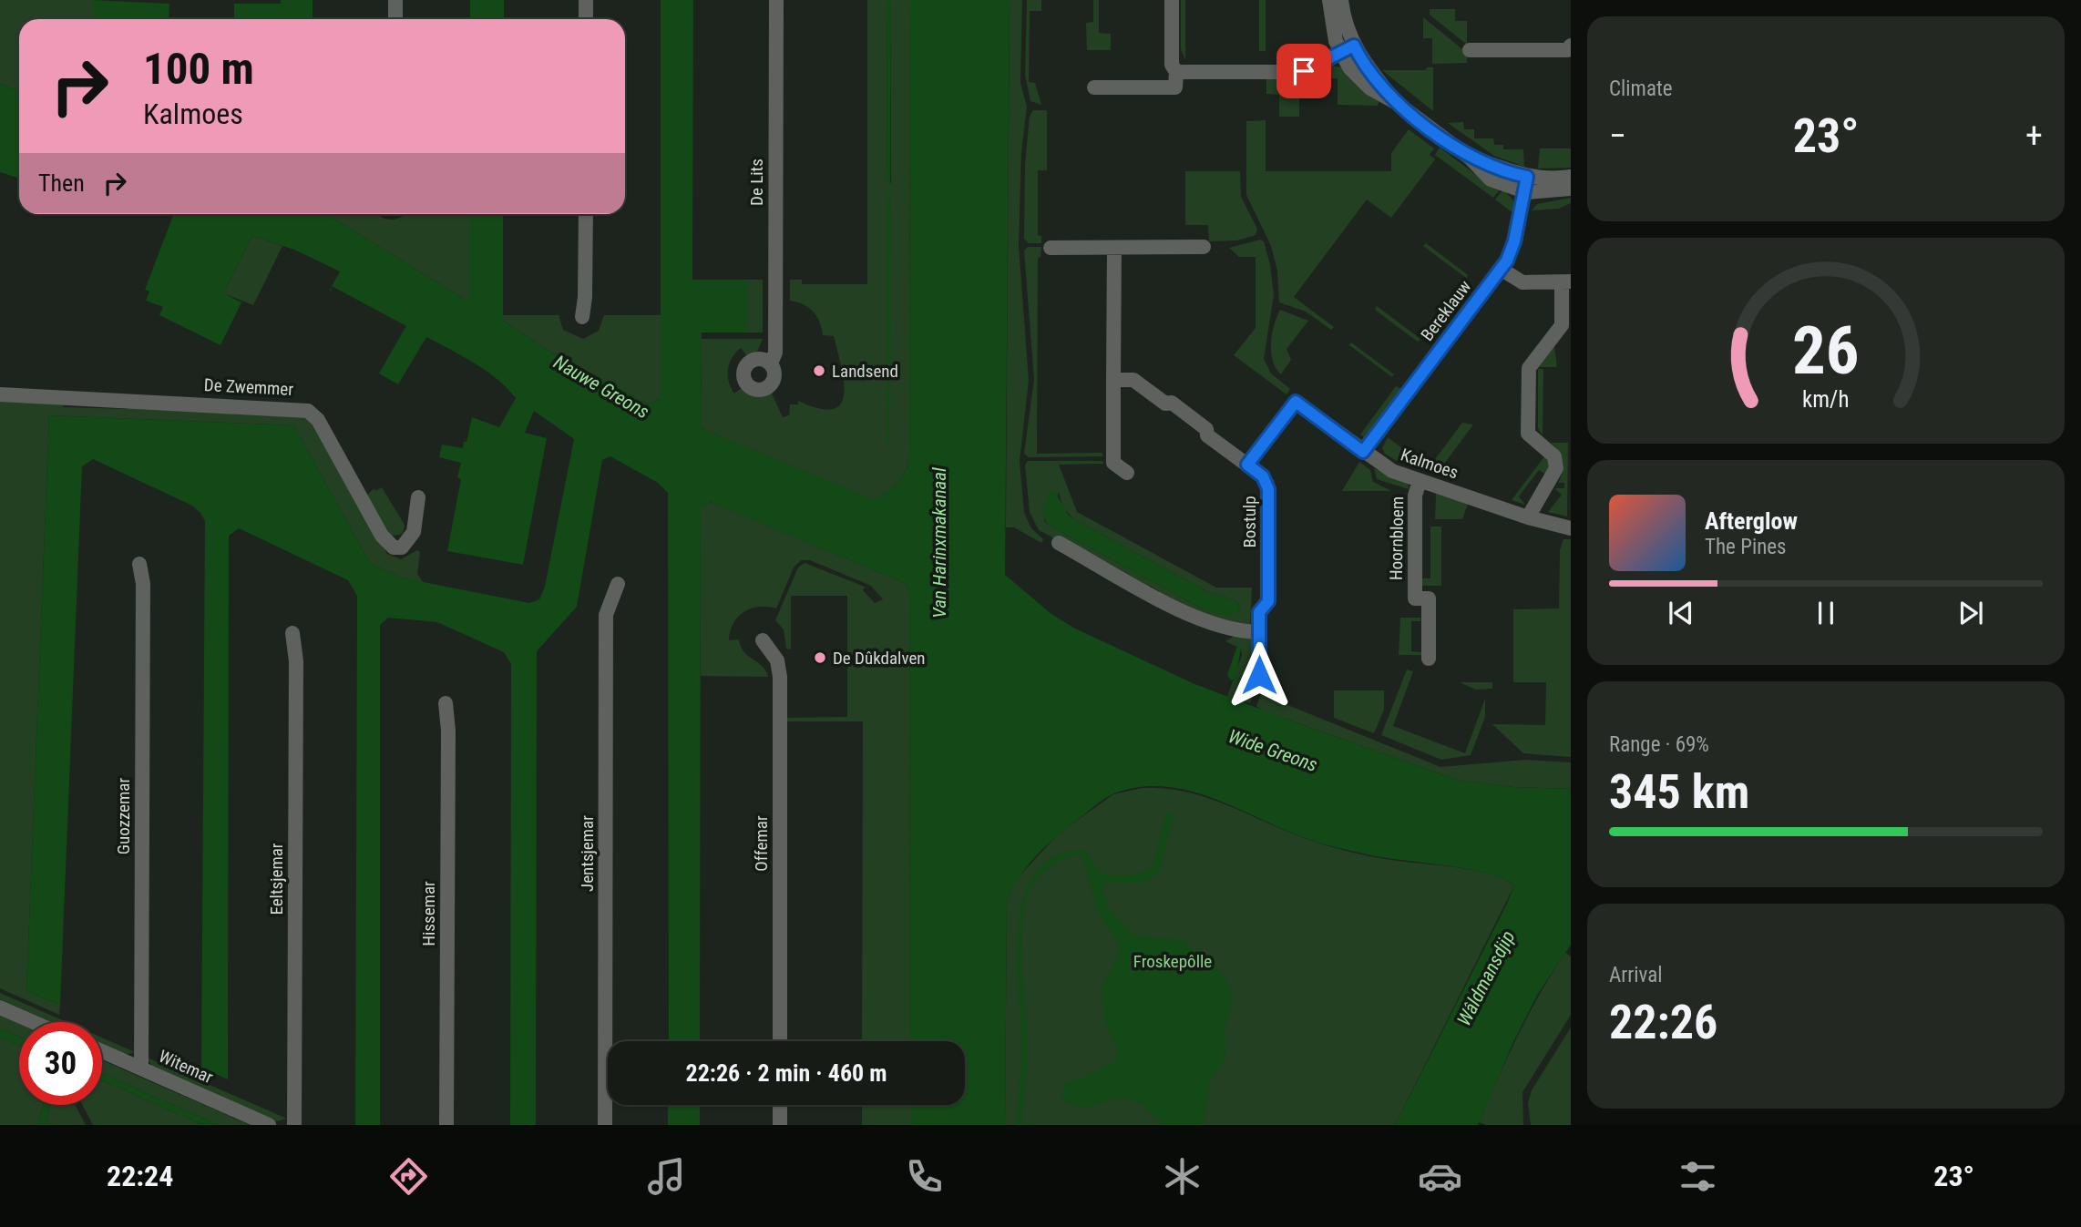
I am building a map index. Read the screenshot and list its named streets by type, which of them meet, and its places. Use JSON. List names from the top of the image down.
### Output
{
  "streets": {
    "street": [
      "De Lits",
      "Bereklauw",
      "De Zwemmer",
      "Kalmoes",
      "Bostulp",
      "Hoornbloem",
      "Guozzemar",
      "Offemar",
      "Jentsjemar",
      "Eeltsjemar",
      "Hissemar",
      "Witemar"
    ]
  },
  "crossings": [
    ["Bereklauw", "Kalmoes"],
    ["Kalmoes", "Bostulp"],
    ["Kalmoes", "Hoornbloem"],
    ["Guozzemar", "Witemar"]
  ],
  "water": [
    "Nauwe Greons",
    "Van Harinxmakanaal",
    "Wide Greons",
    "Wâldmansdjip"
  ],
  "parks": ["Froskepôlle"],
  "places": ["Landsend", "De Dûkdalven"],
  "page": {
    "tile": [
      "Climate",
      ["Range · 69%", "345 km"],
      ["Arrival", "22:26"]
    ],
    "turn": ["100 m", "Kalmoes"],
    "heat": ["−", "23°", "+"],
    "then": "Then",
    "song": ["Afterglow", "The Pines"],
    "limit": "30",
    "trip": "22:26 · 2 min · 460 m",
    "tabs": ["22:24", "23°"],
    "gauge": ["26", "km/h"]
  }
}
